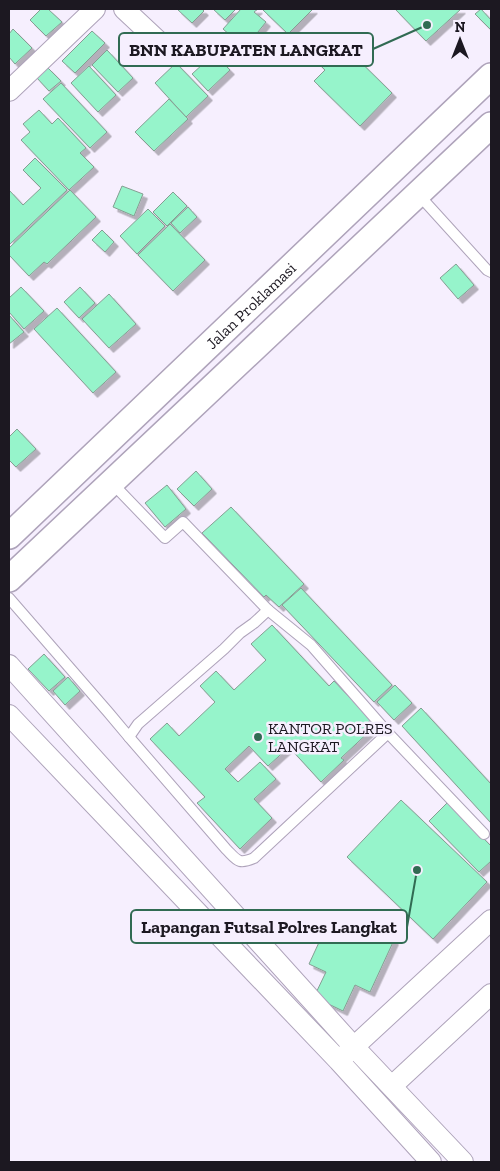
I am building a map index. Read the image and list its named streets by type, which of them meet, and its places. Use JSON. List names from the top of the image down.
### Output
{
  "streets": {
    "street": ["Jalan Proklamasi"]
  },
  "places": ["BNN KABUPATEN LANGKAT", "KANTOR POLRES LANGKAT", "Lapangan Futsal Polres Langkat"],
  "north": "top"
}
